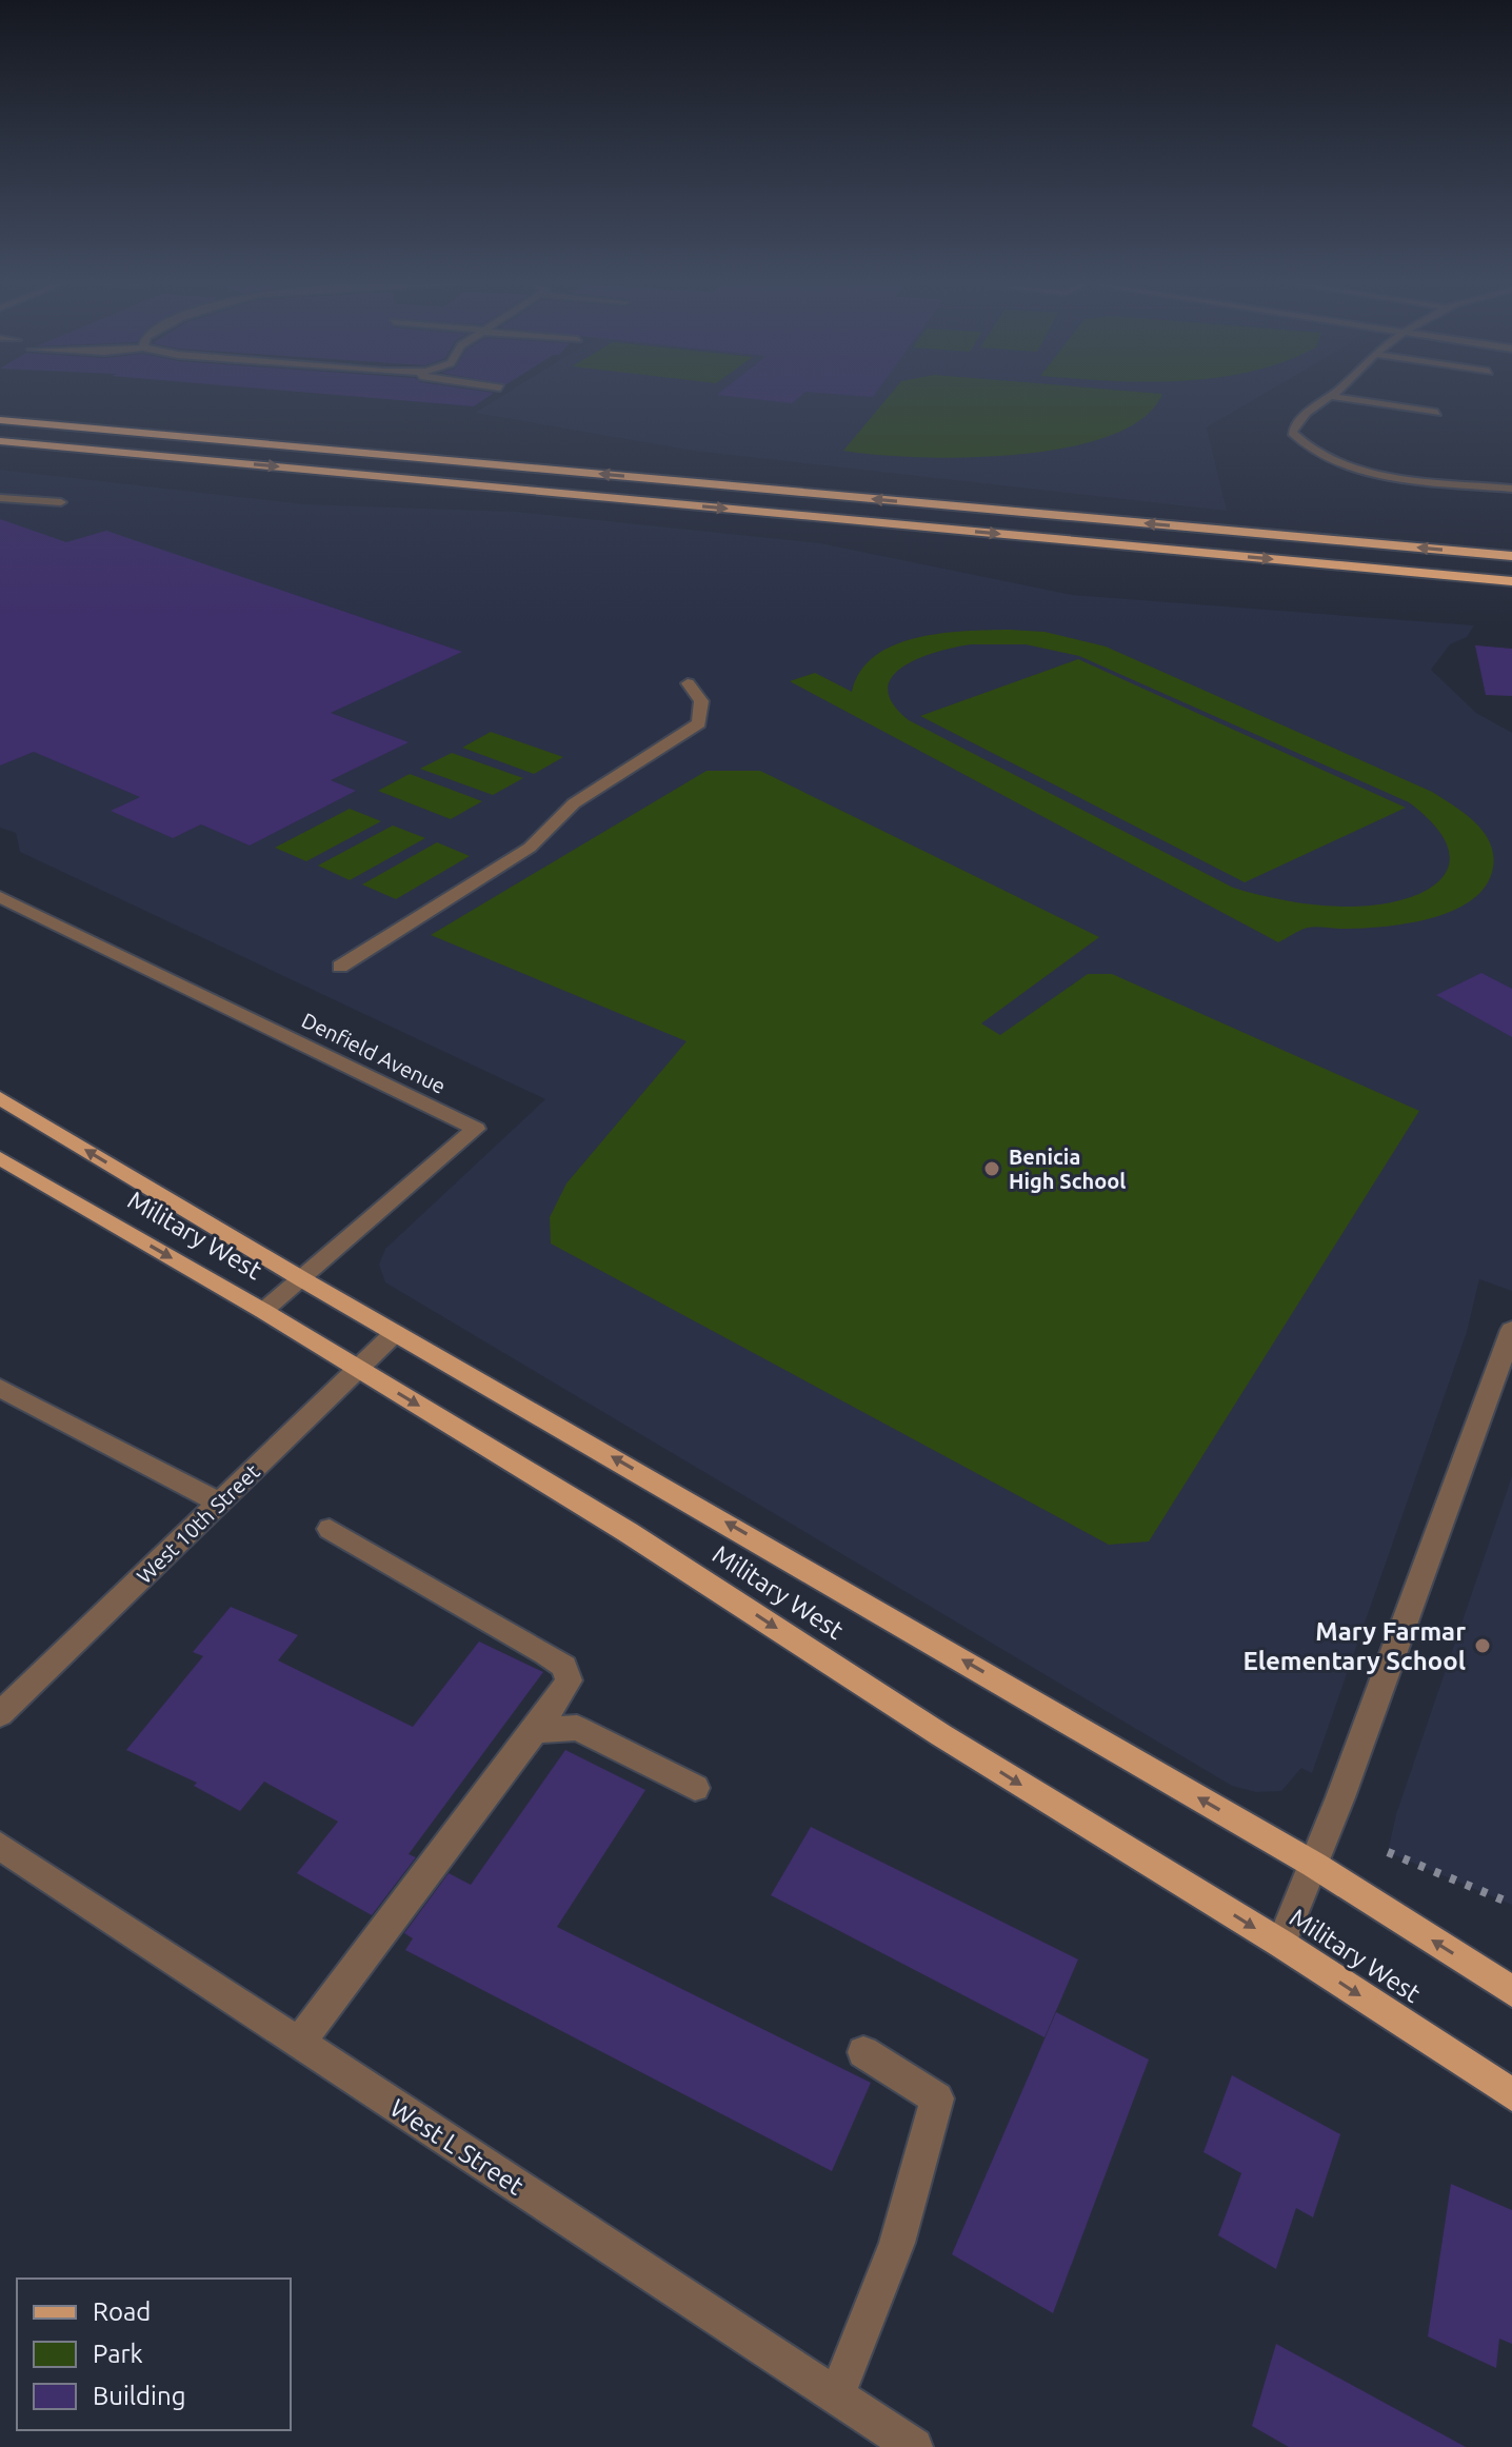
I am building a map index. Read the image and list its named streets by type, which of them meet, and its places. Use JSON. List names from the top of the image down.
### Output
{
  "streets": {
    "main road": ["Military West"],
    "street": ["Denfield Avenue", "West 10th Street", "West L Street"]
  },
  "crossings": [
    ["Denfield Avenue", "Military West"],
    ["Military West", "West 10th Street"]
  ],
  "places": ["Benicia High School", "Mary Farmar Elementary School"],
  "legend": ["Road", "Park", "Building"]
}
